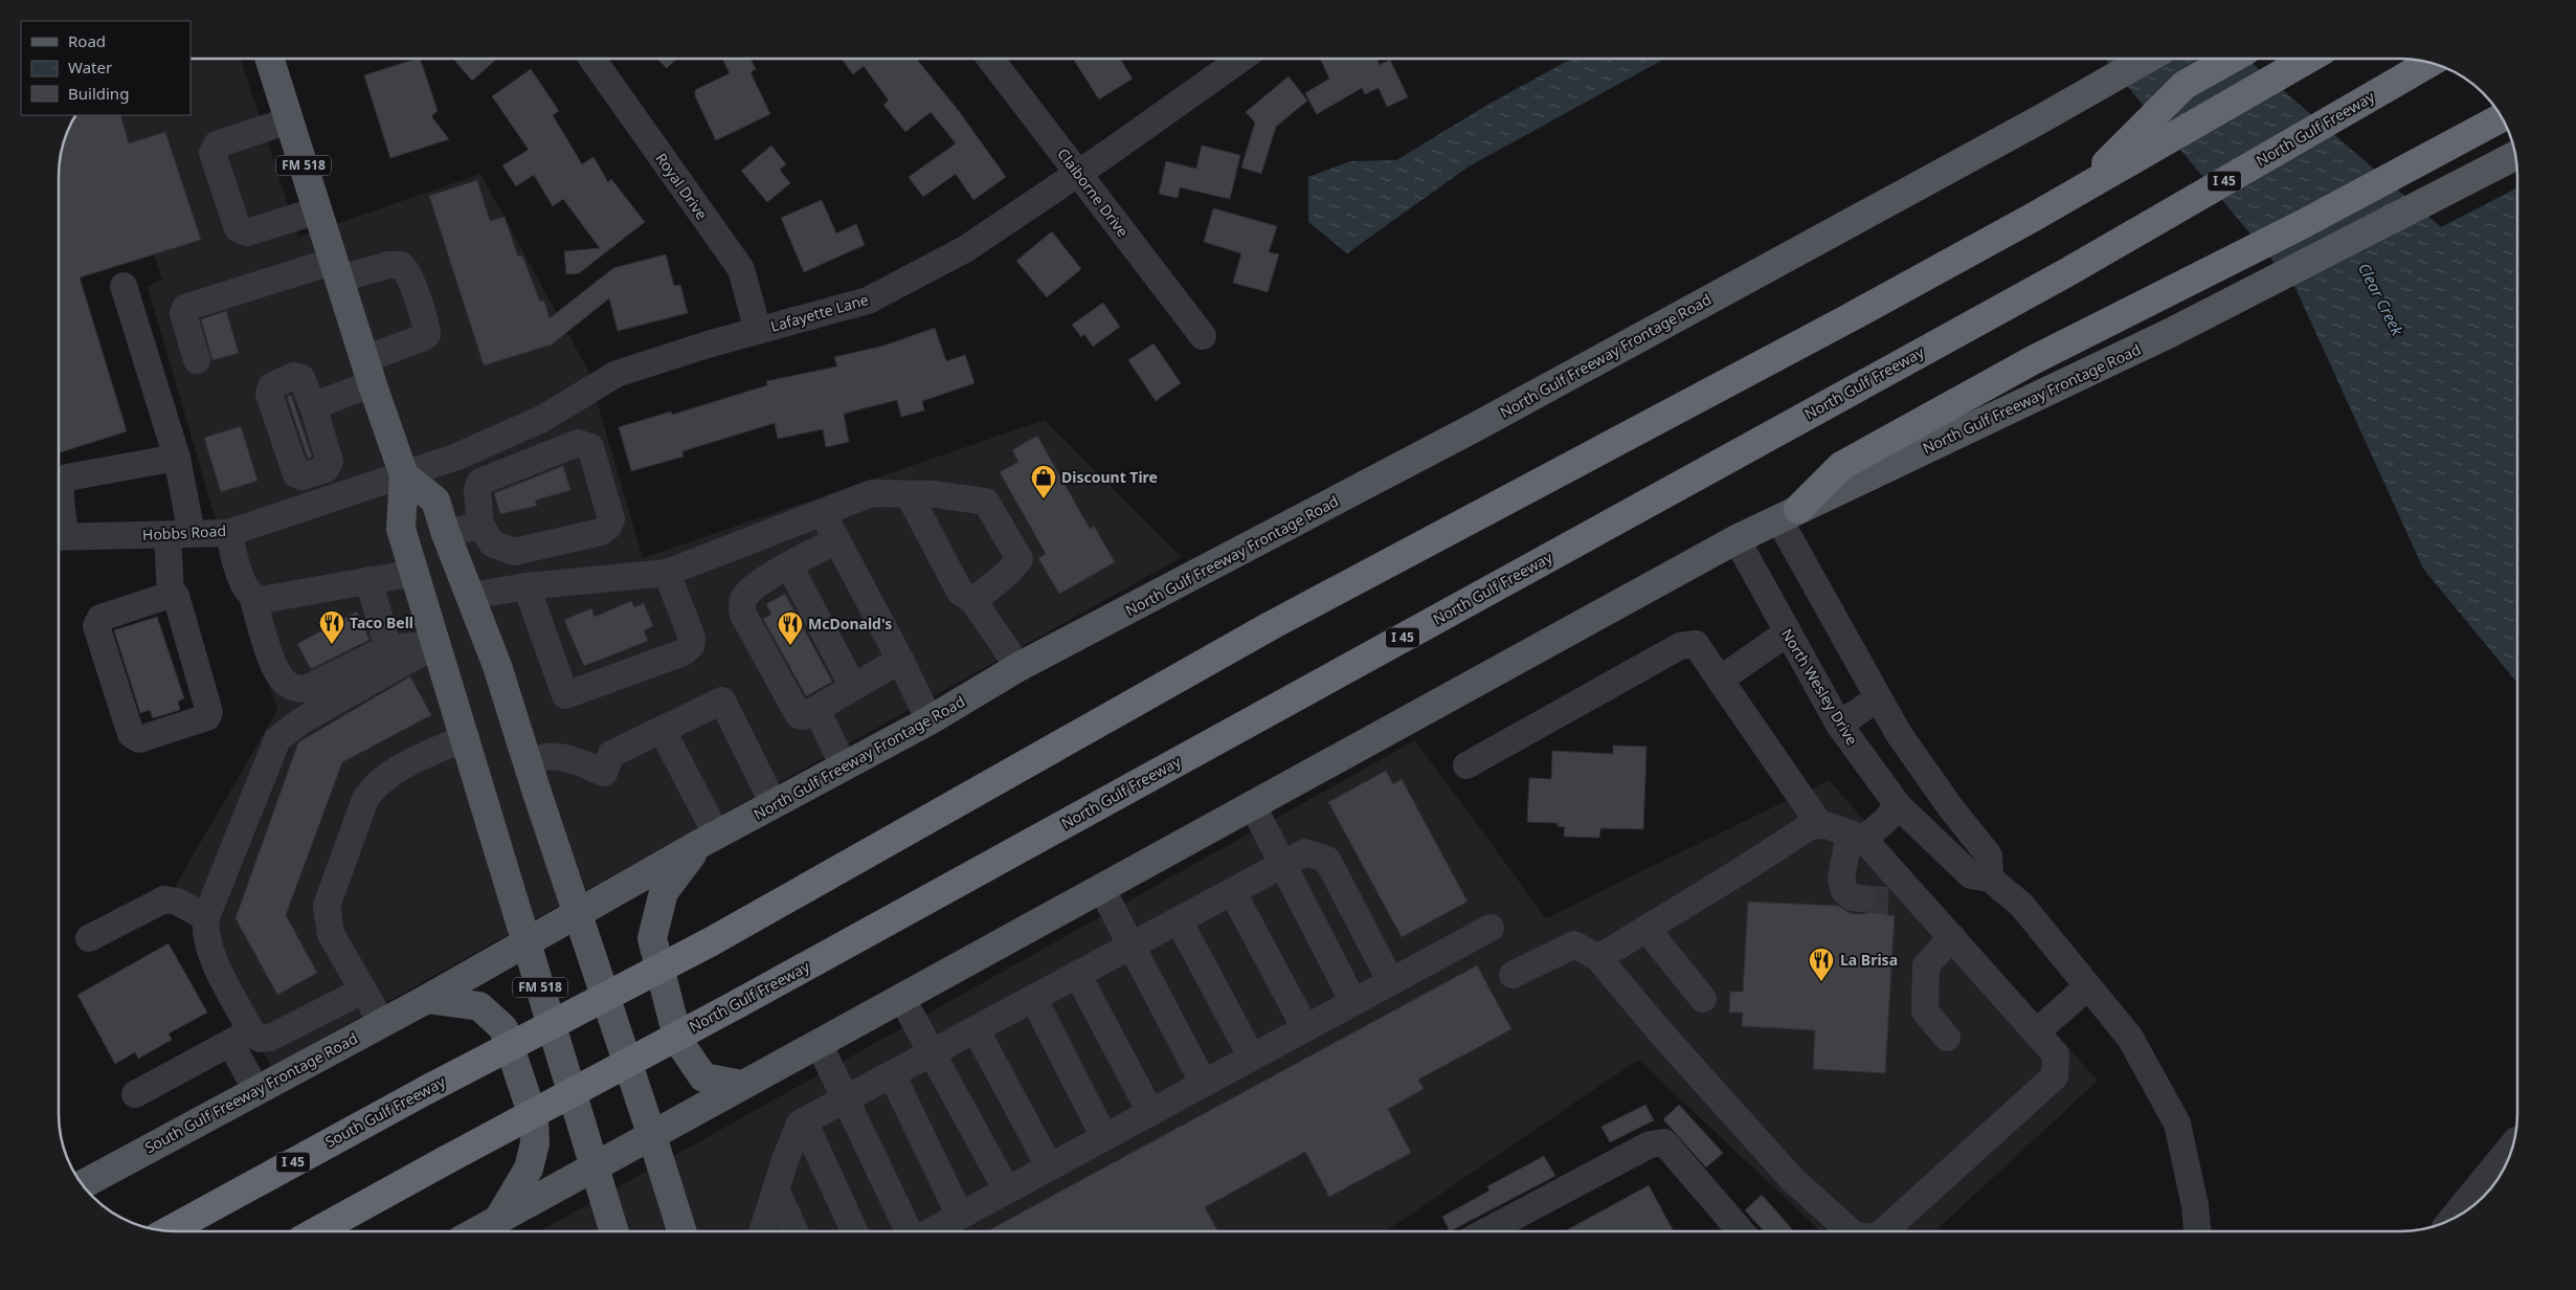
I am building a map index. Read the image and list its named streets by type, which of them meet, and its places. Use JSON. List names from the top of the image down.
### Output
{
  "streets": {
    "highway": ["North Gulf Freeway", "I 45", "South Gulf Freeway"],
    "main road": ["FM 518", "North Gulf Freeway Frontage Road", "South Gulf Freeway Frontage Road"],
    "street": [
      "Royal Drive",
      "Claiborne Drive",
      "Lafayette Lane",
      "Hobbs Road",
      "North Wesley Drive"
    ]
  },
  "crossings": [
    ["FM 518", "Lafayette Lane"],
    ["FM 518", "North Gulf Freeway Frontage Road"],
    ["FM 518", "Hobbs Road"],
    ["I 45", "South Gulf Freeway"],
    ["Royal Drive", "Lafayette Lane"],
    ["Claiborne Drive", "Lafayette Lane"],
    ["Lafayette Lane", "Hobbs Road"],
    ["North Gulf Freeway Frontage Road", "North Wesley Drive"],
    ["North Gulf Freeway Frontage Road", "South Gulf Freeway Frontage Road"]
  ],
  "water": ["Clear Creek"],
  "places": {
    "shop": ["Discount Tire"],
    "restaurant": ["Taco Bell", "McDonald's", "La Brisa"]
  },
  "legend": ["Road", "Water", "Building"]
}
